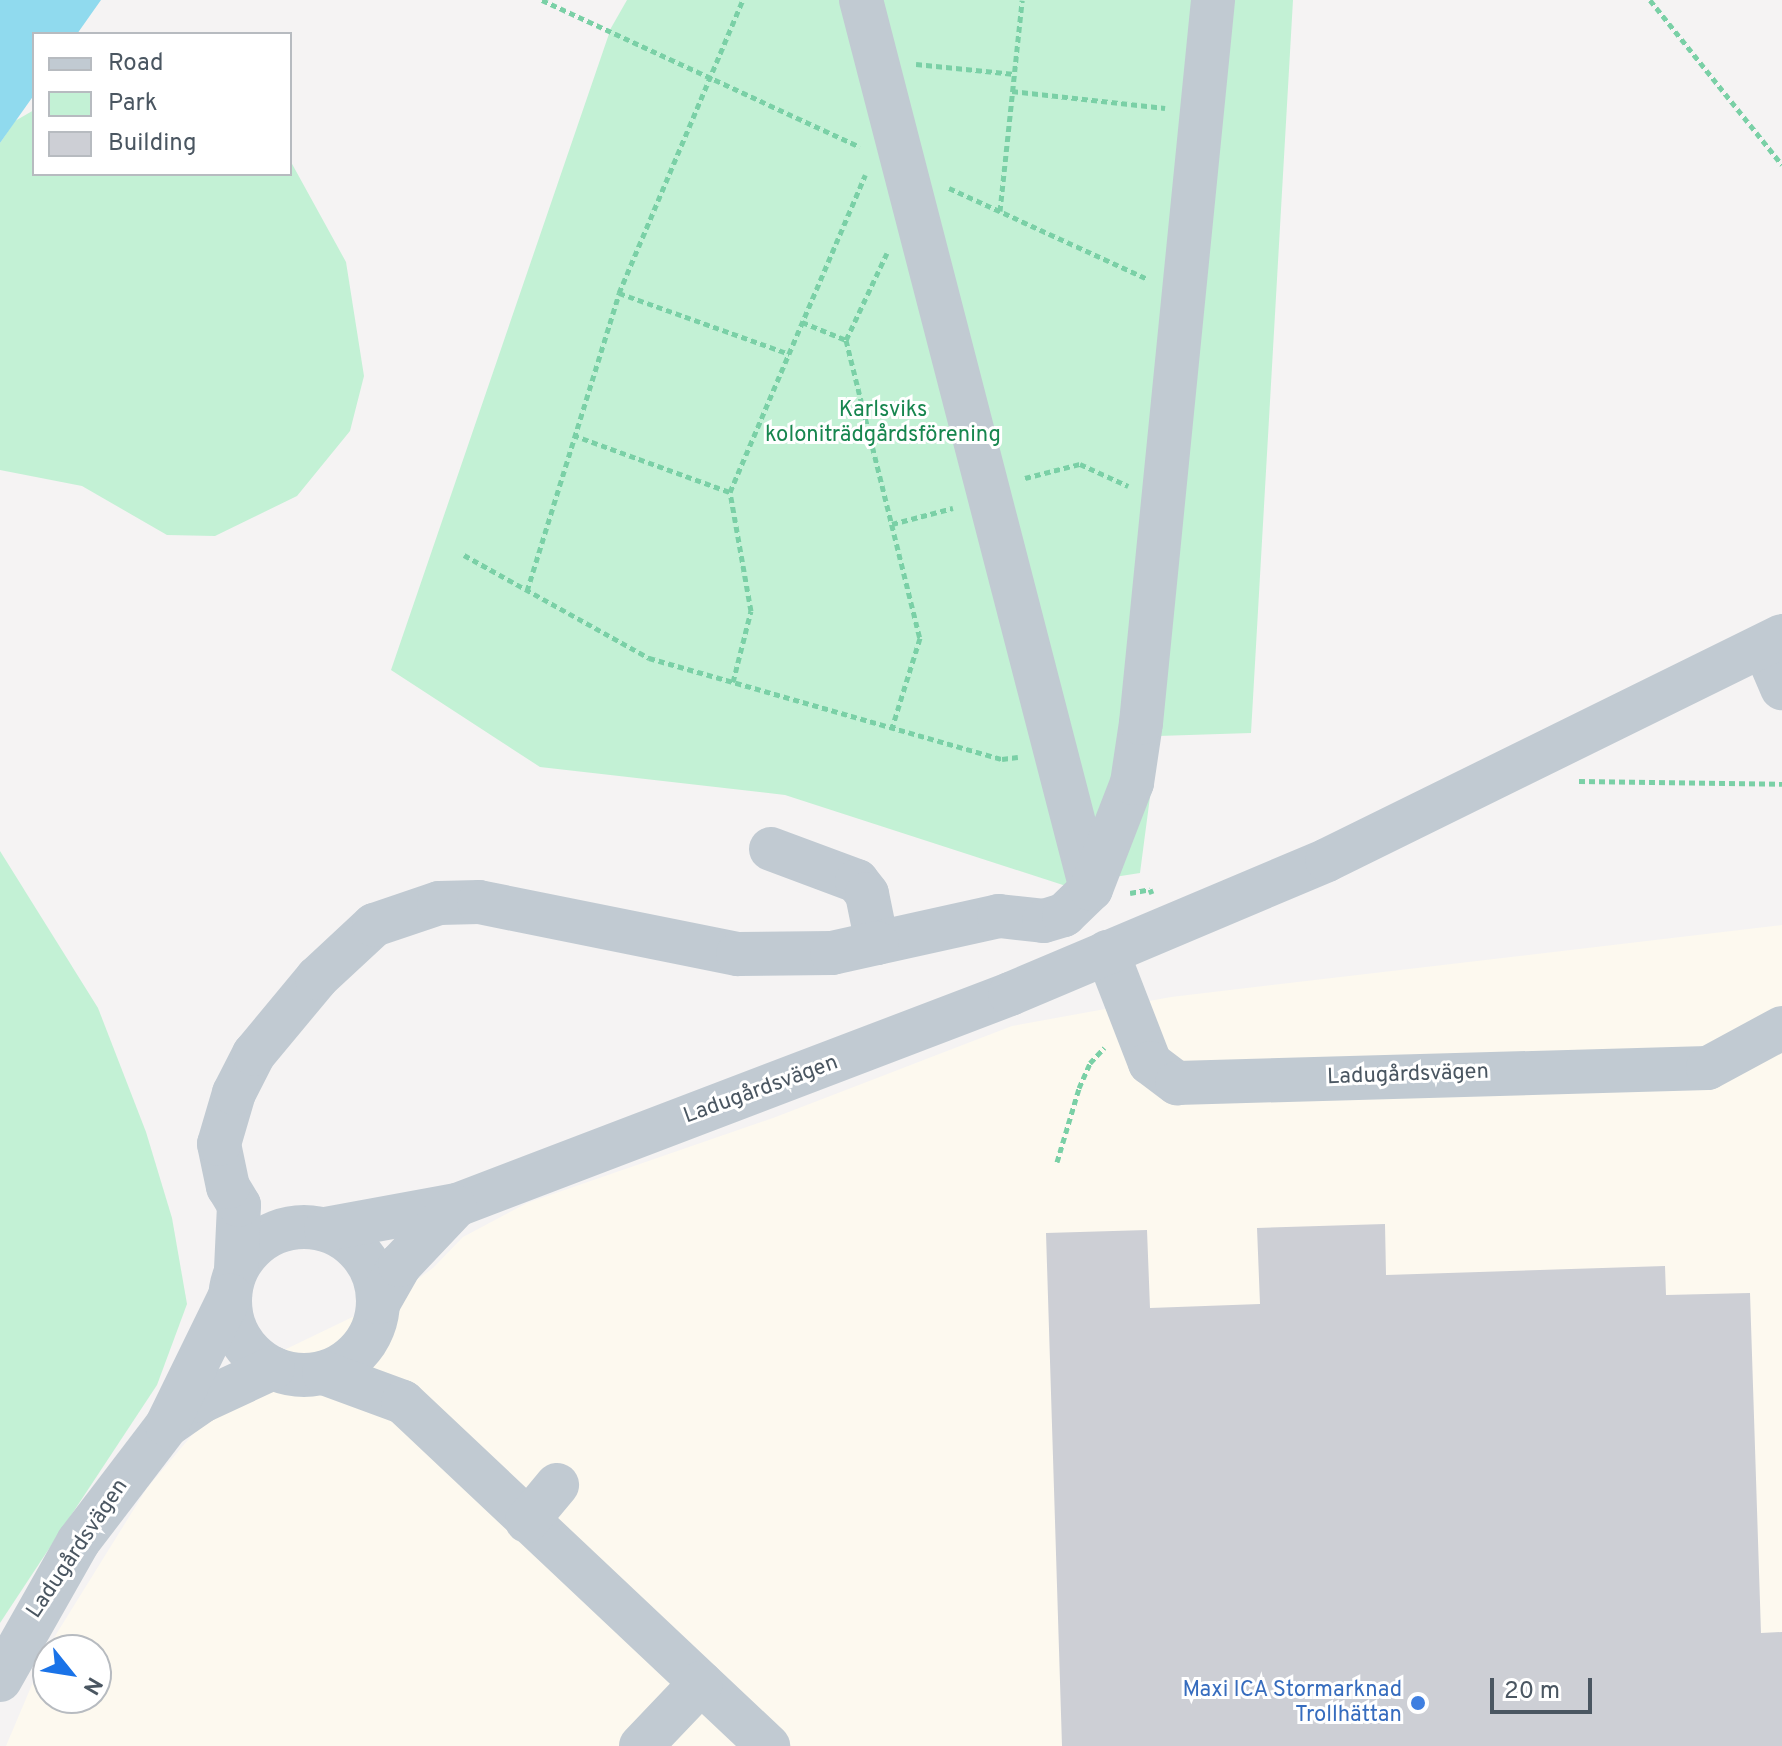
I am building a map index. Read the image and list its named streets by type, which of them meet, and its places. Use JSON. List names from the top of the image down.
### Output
{
  "streets": {
    "street": ["Ladugårdsvägen"]
  },
  "parks": ["Karlsviks koloniträdgårdsförening"],
  "places": ["Maxi ICA Stormarknad Trollhättan"],
  "legend": ["Road", "Park", "Building"],
  "scale_bar": "20 m",
  "north": "bottom right"
}
